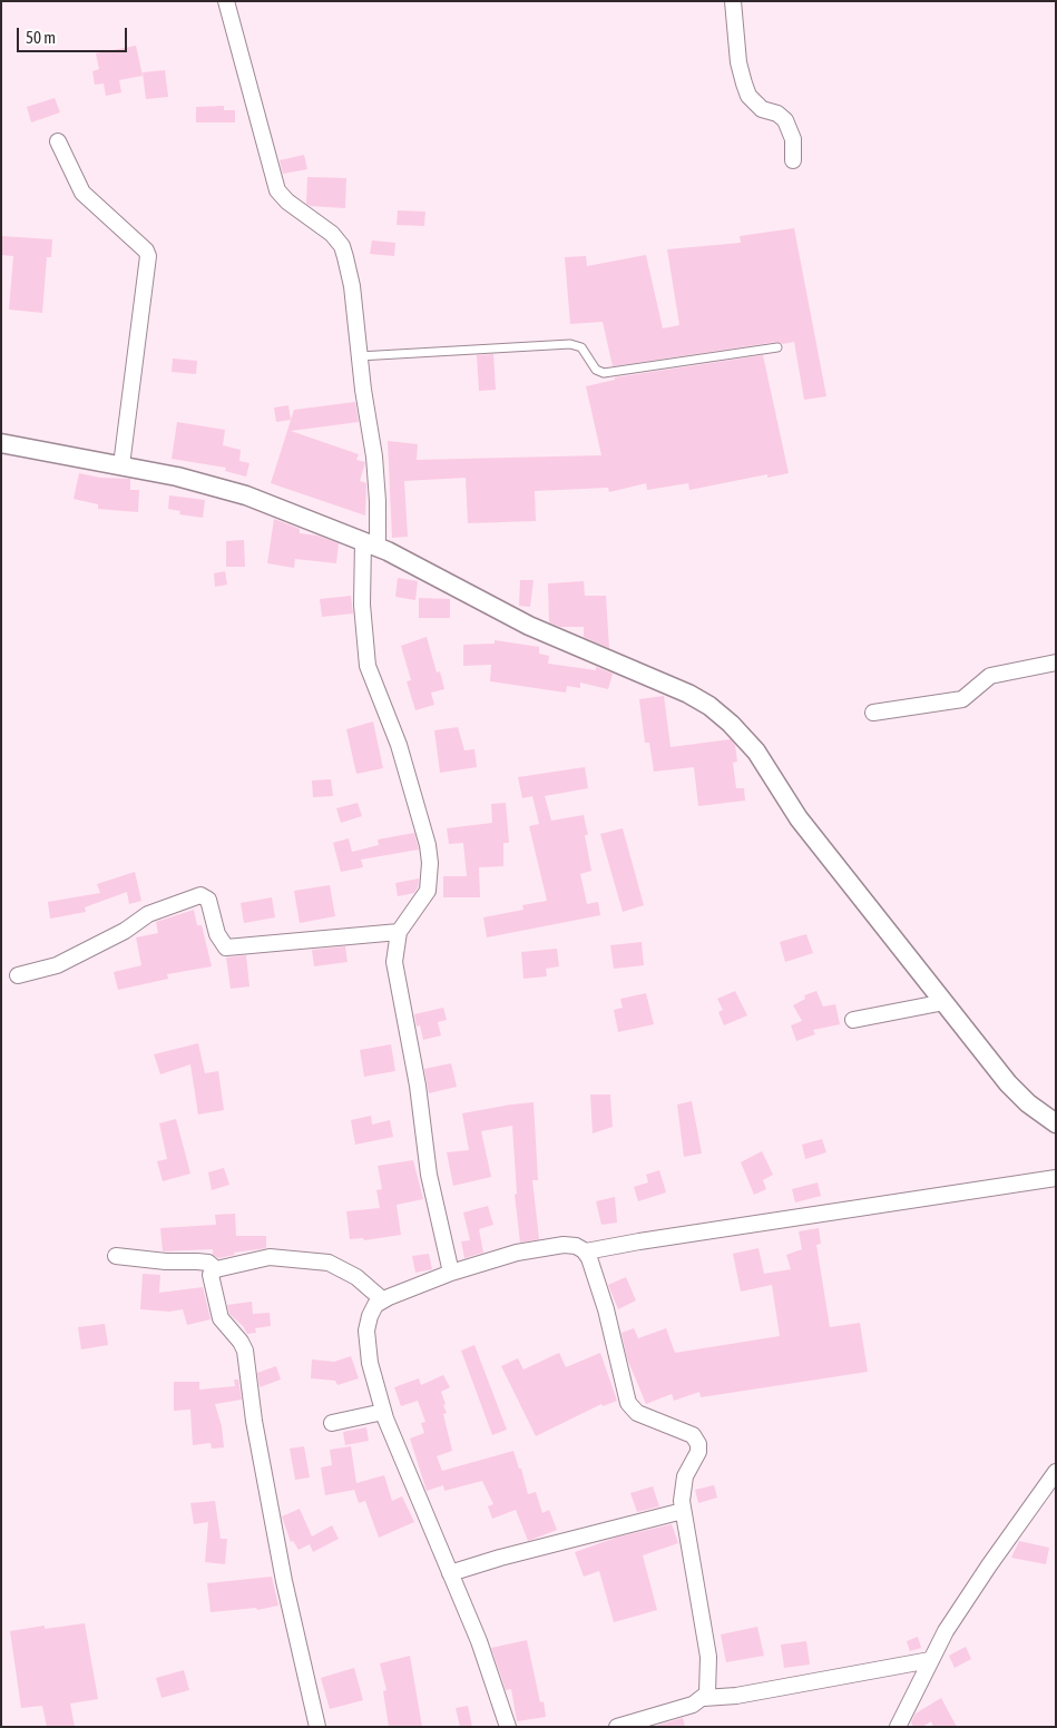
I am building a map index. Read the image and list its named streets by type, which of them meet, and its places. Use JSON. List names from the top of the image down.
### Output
{
  "scale_bar": "50 m"
}
